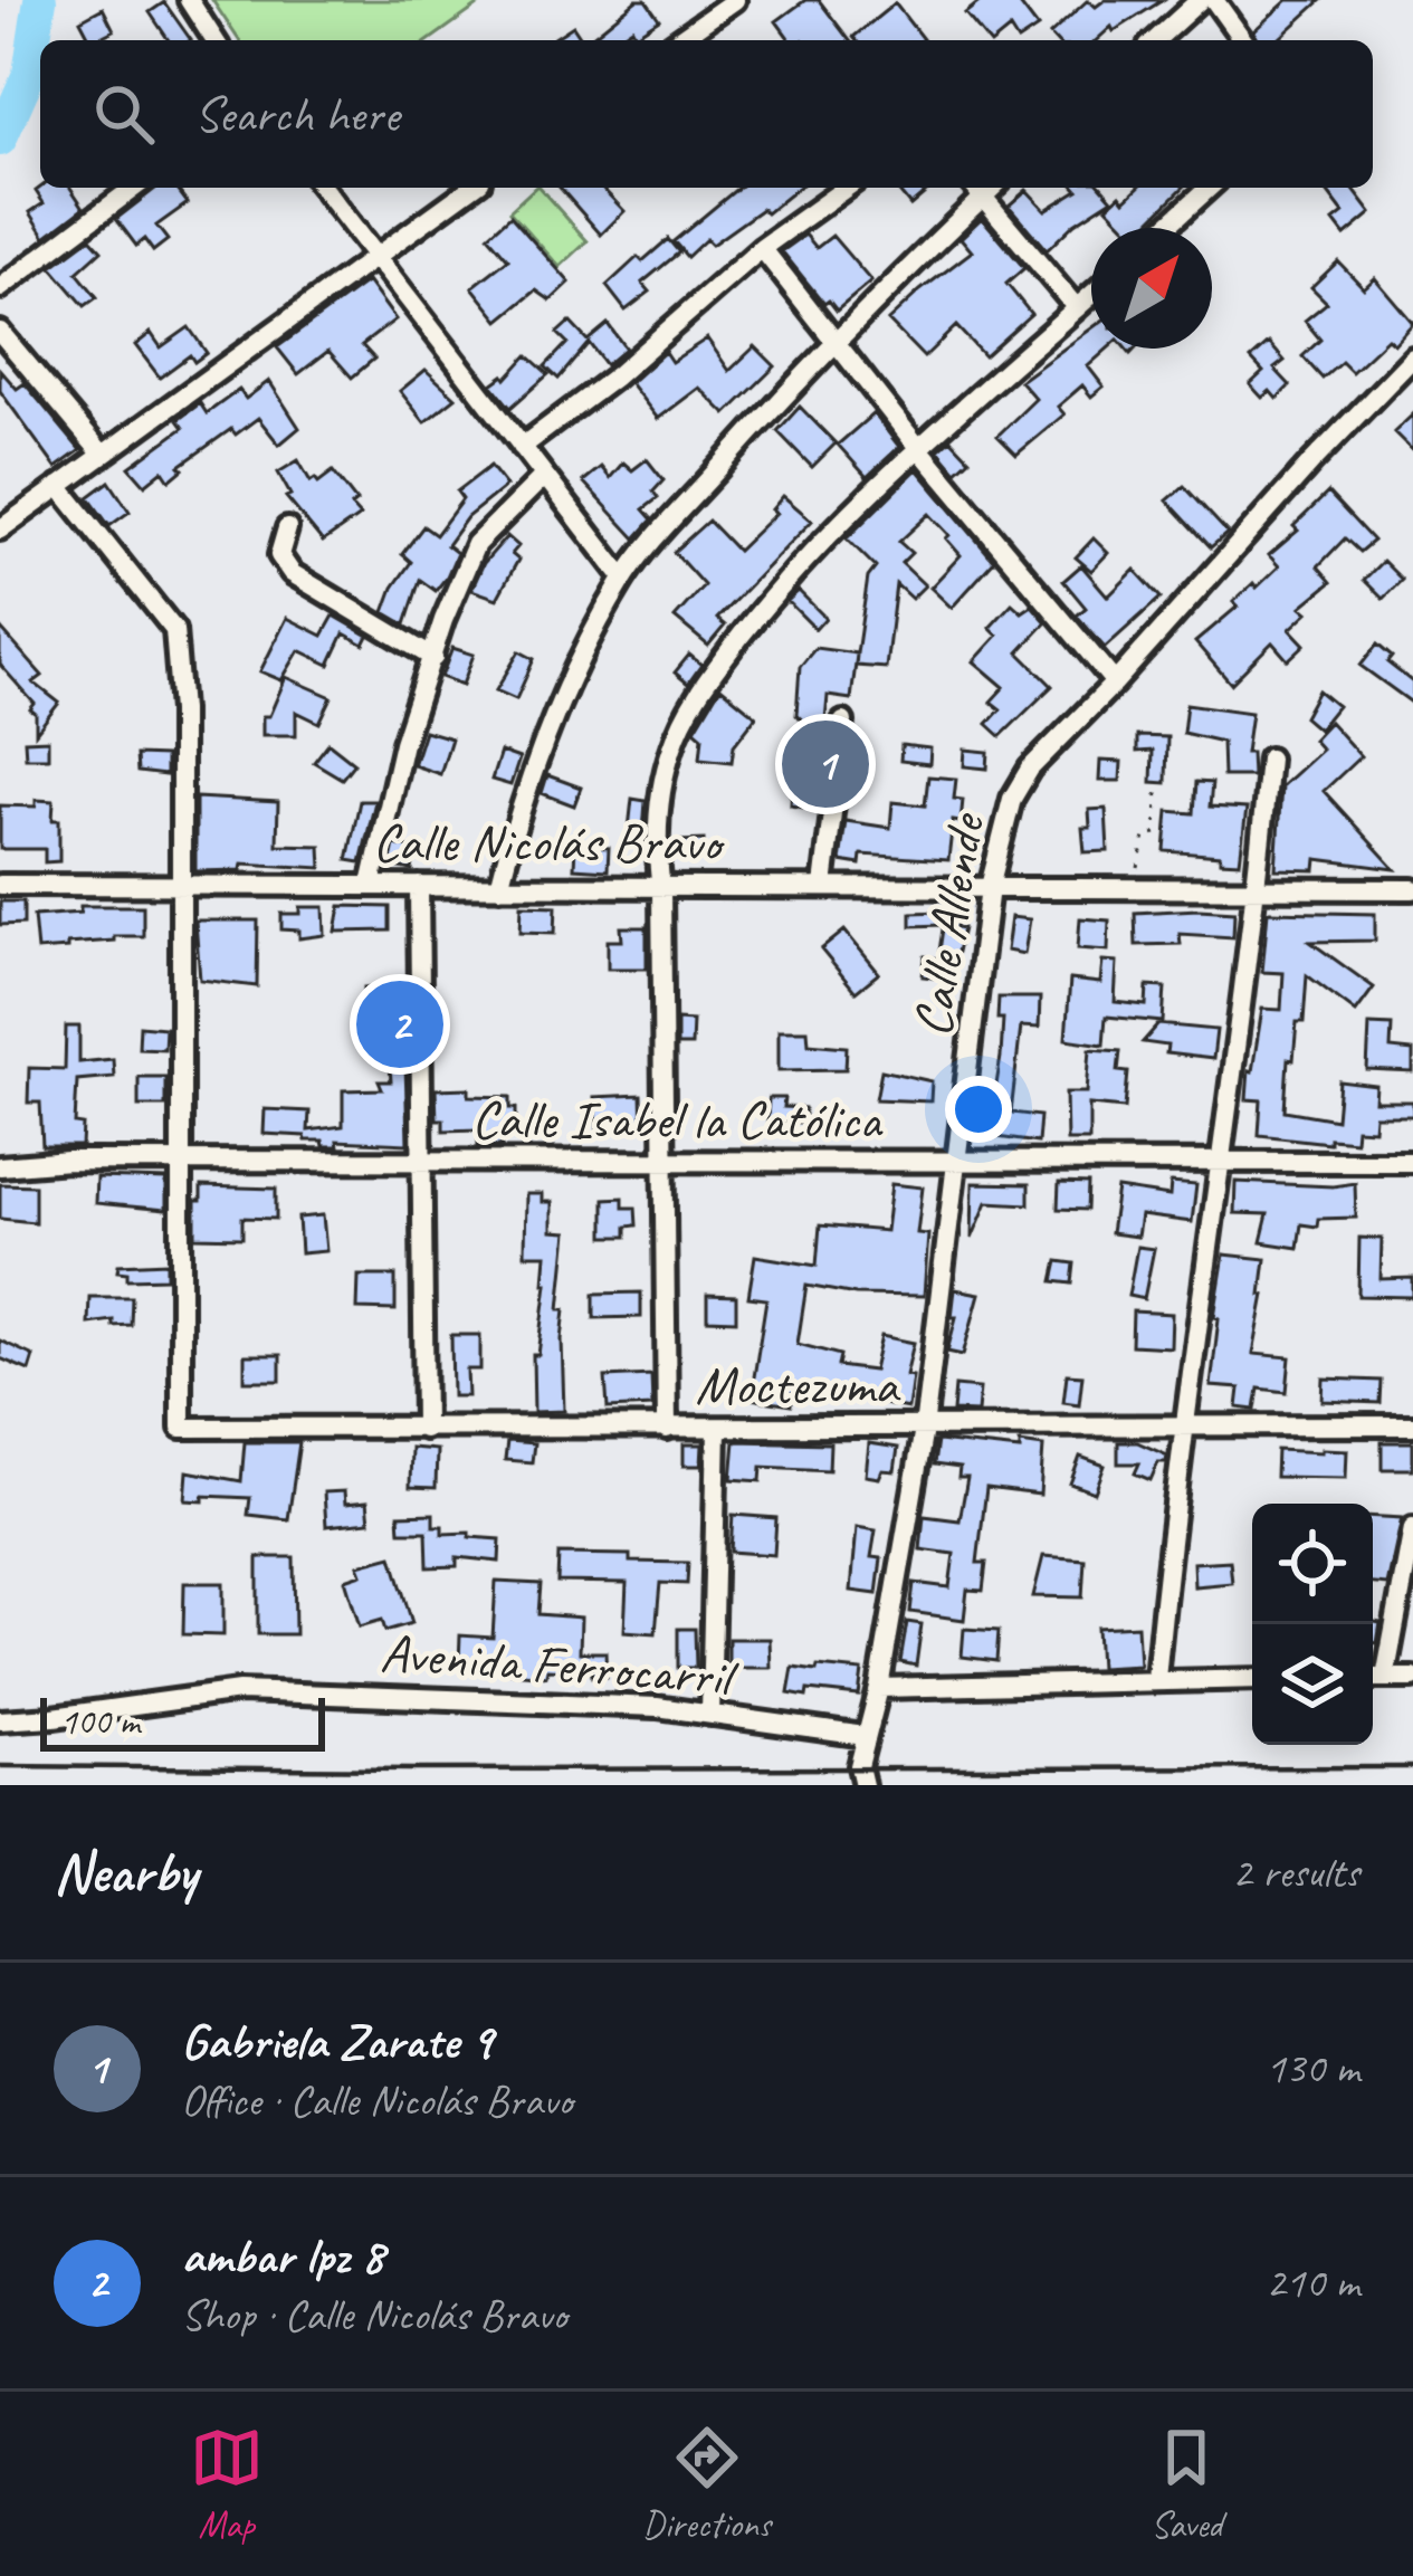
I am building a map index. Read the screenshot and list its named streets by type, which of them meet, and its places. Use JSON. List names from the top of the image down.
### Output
{
  "streets": {
    "street": [
      "Calle Nicolás Bravo",
      "Calle Allende",
      "Calle Isabel la Católica",
      "Moctezuma",
      "Avenida Ferrocarril"
    ]
  },
  "crossings": [
    ["Calle Nicolás Bravo", "Calle Allende"],
    ["Calle Allende", "Calle Isabel la Católica"],
    ["Calle Allende", "Moctezuma"],
    ["Calle Allende", "Avenida Ferrocarril"],
    ["Calle Isabel la Católica", "Moctezuma"]
  ],
  "scale_bar": "100 m",
  "north": "top right",
  "page": {
    "search": "Search here",
    "pins": ["1", "2"],
    "scale": "100 m",
    "heading": ["Nearby", "2 results"],
    "list": [
      {
        "mark": "1",
        "name": "Gabriela Zarate 9",
        "note": "Office · Calle Nicolás Bravo",
        "value": "130 m"
      },
      {
        "mark": "2",
        "name": "ambar lpz 8",
        "note": "Shop · Calle Nicolás Bravo",
        "value": "210 m"
      }
    ],
    "nav": ["Map", "Directions", "Saved"]
  }
}
